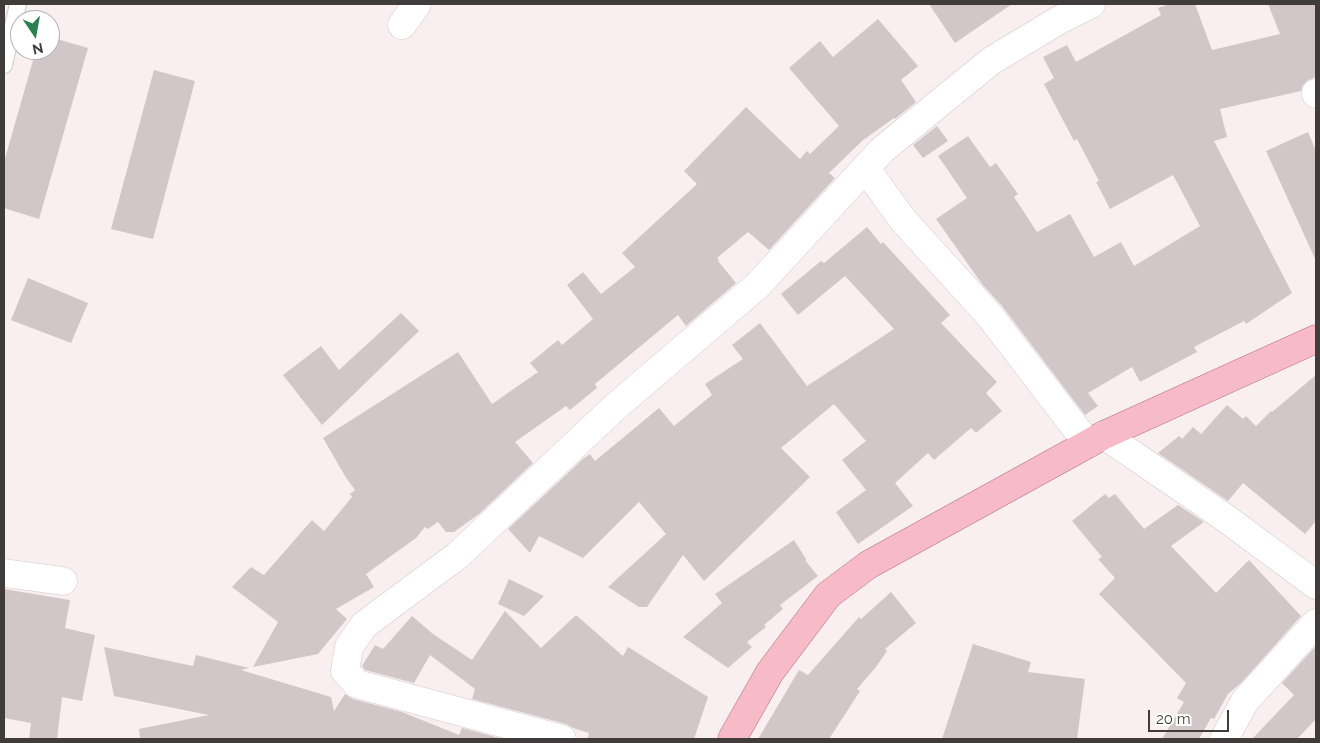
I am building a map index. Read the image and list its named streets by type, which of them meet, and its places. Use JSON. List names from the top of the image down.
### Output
{
  "scale_bar": "20 m",
  "north": "bottom"
}
